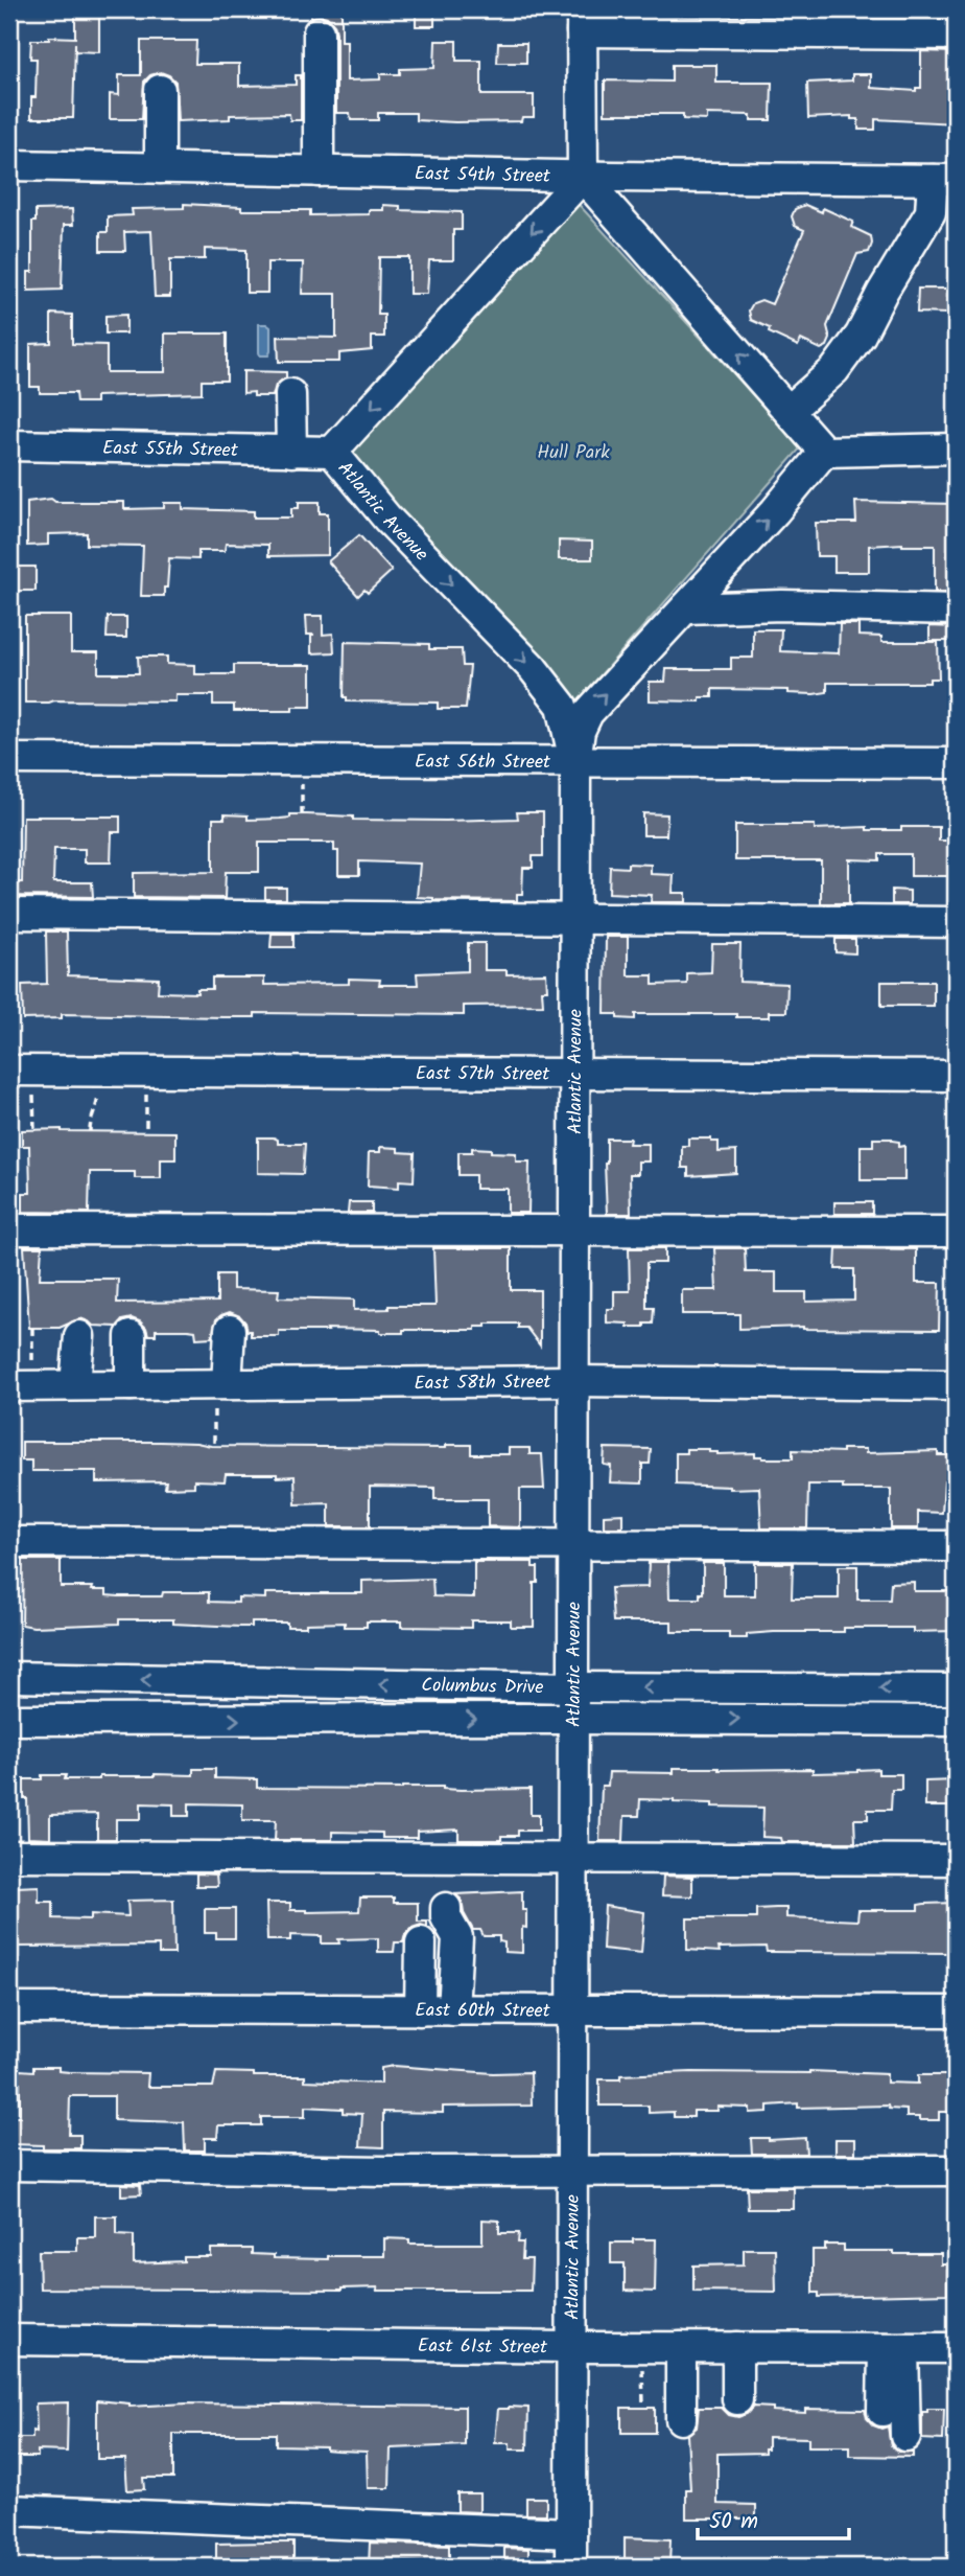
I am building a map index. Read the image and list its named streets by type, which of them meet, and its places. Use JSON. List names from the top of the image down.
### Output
{
  "streets": {
    "street": [
      "East 54th Street",
      "East 55th Street",
      "Atlantic Avenue",
      "East 56th Street",
      "East 57th Street",
      "East 58th Street",
      "Columbus Drive",
      "East 60th Street",
      "East 61st Street"
    ]
  },
  "crossings": [
    ["East 54th Street", "Atlantic Avenue"],
    ["East 55th Street", "Atlantic Avenue"],
    ["Atlantic Avenue", "East 56th Street"],
    ["Atlantic Avenue", "East 57th Street"],
    ["Atlantic Avenue", "East 58th Street"],
    ["Atlantic Avenue", "Columbus Drive"],
    ["Atlantic Avenue", "East 60th Street"],
    ["Atlantic Avenue", "East 61st Street"]
  ],
  "parks": ["Hull Park"],
  "scale_bar": "50 m"
}
